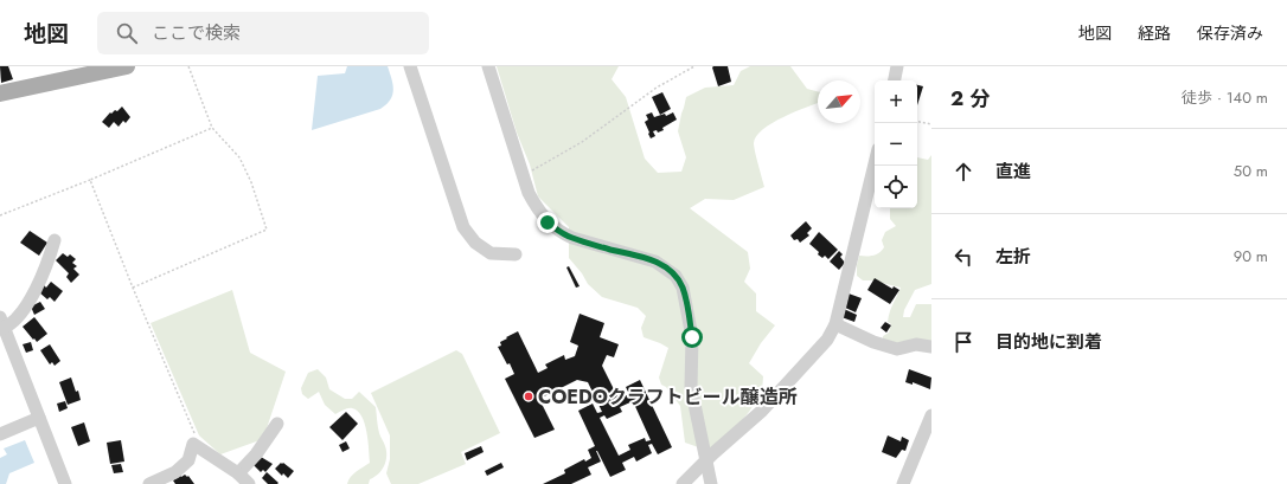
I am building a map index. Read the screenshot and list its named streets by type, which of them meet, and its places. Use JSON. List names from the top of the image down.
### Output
{
  "places": ["COEDOクラフトビール醸造所"],
  "north": "top right",
  "page": {
    "header": "地図",
    "search": "ここで検索",
    "nav": ["地図", "経路", "保存済み"],
    "heading": ["2 分", "徒歩 · 140 m"],
    "map_buttons": ["+", "−"],
    "list": [
      ["直進", "50 m"],
      ["左折", "90 m"],
      "目的地に到着"
    ]
  }
}
